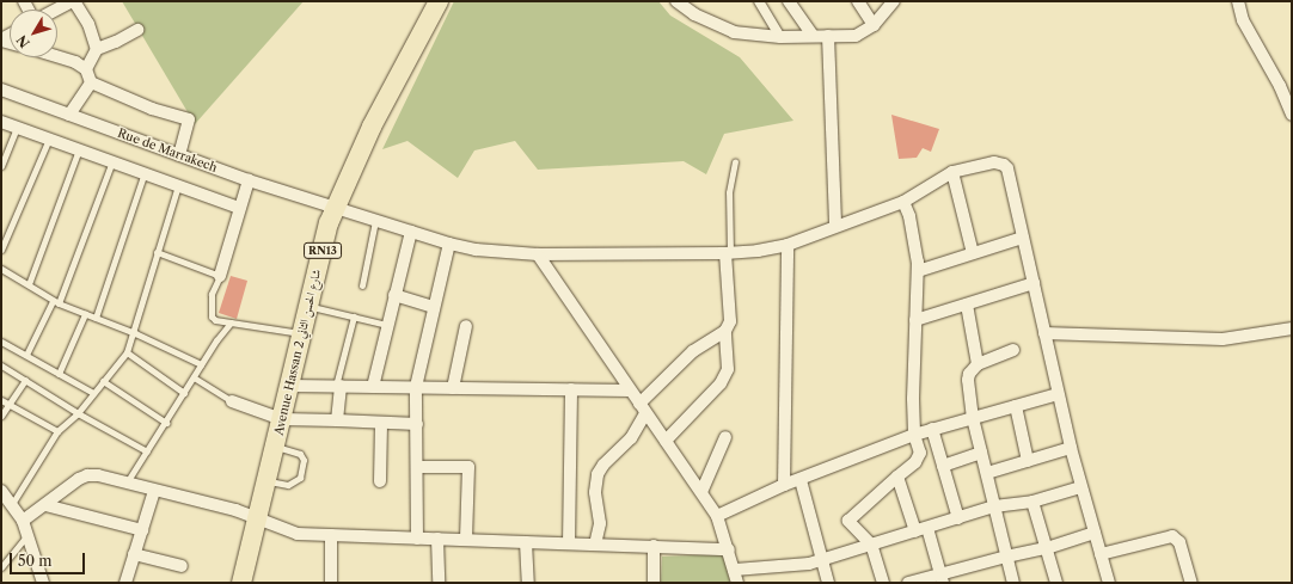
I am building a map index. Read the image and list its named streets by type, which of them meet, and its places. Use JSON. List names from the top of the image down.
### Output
{
  "streets": {
    "main road": ["RN13", "Avenue Hassan 2 شارع الحسن الثاني"],
    "street": ["Rue de Marrakech"]
  },
  "crossings": [
    ["Rue de Marrakech", "Avenue Hassan 2 شارع الحسن الثاني"]
  ],
  "scale_bar": "50 m",
  "north": "bottom left"
}
